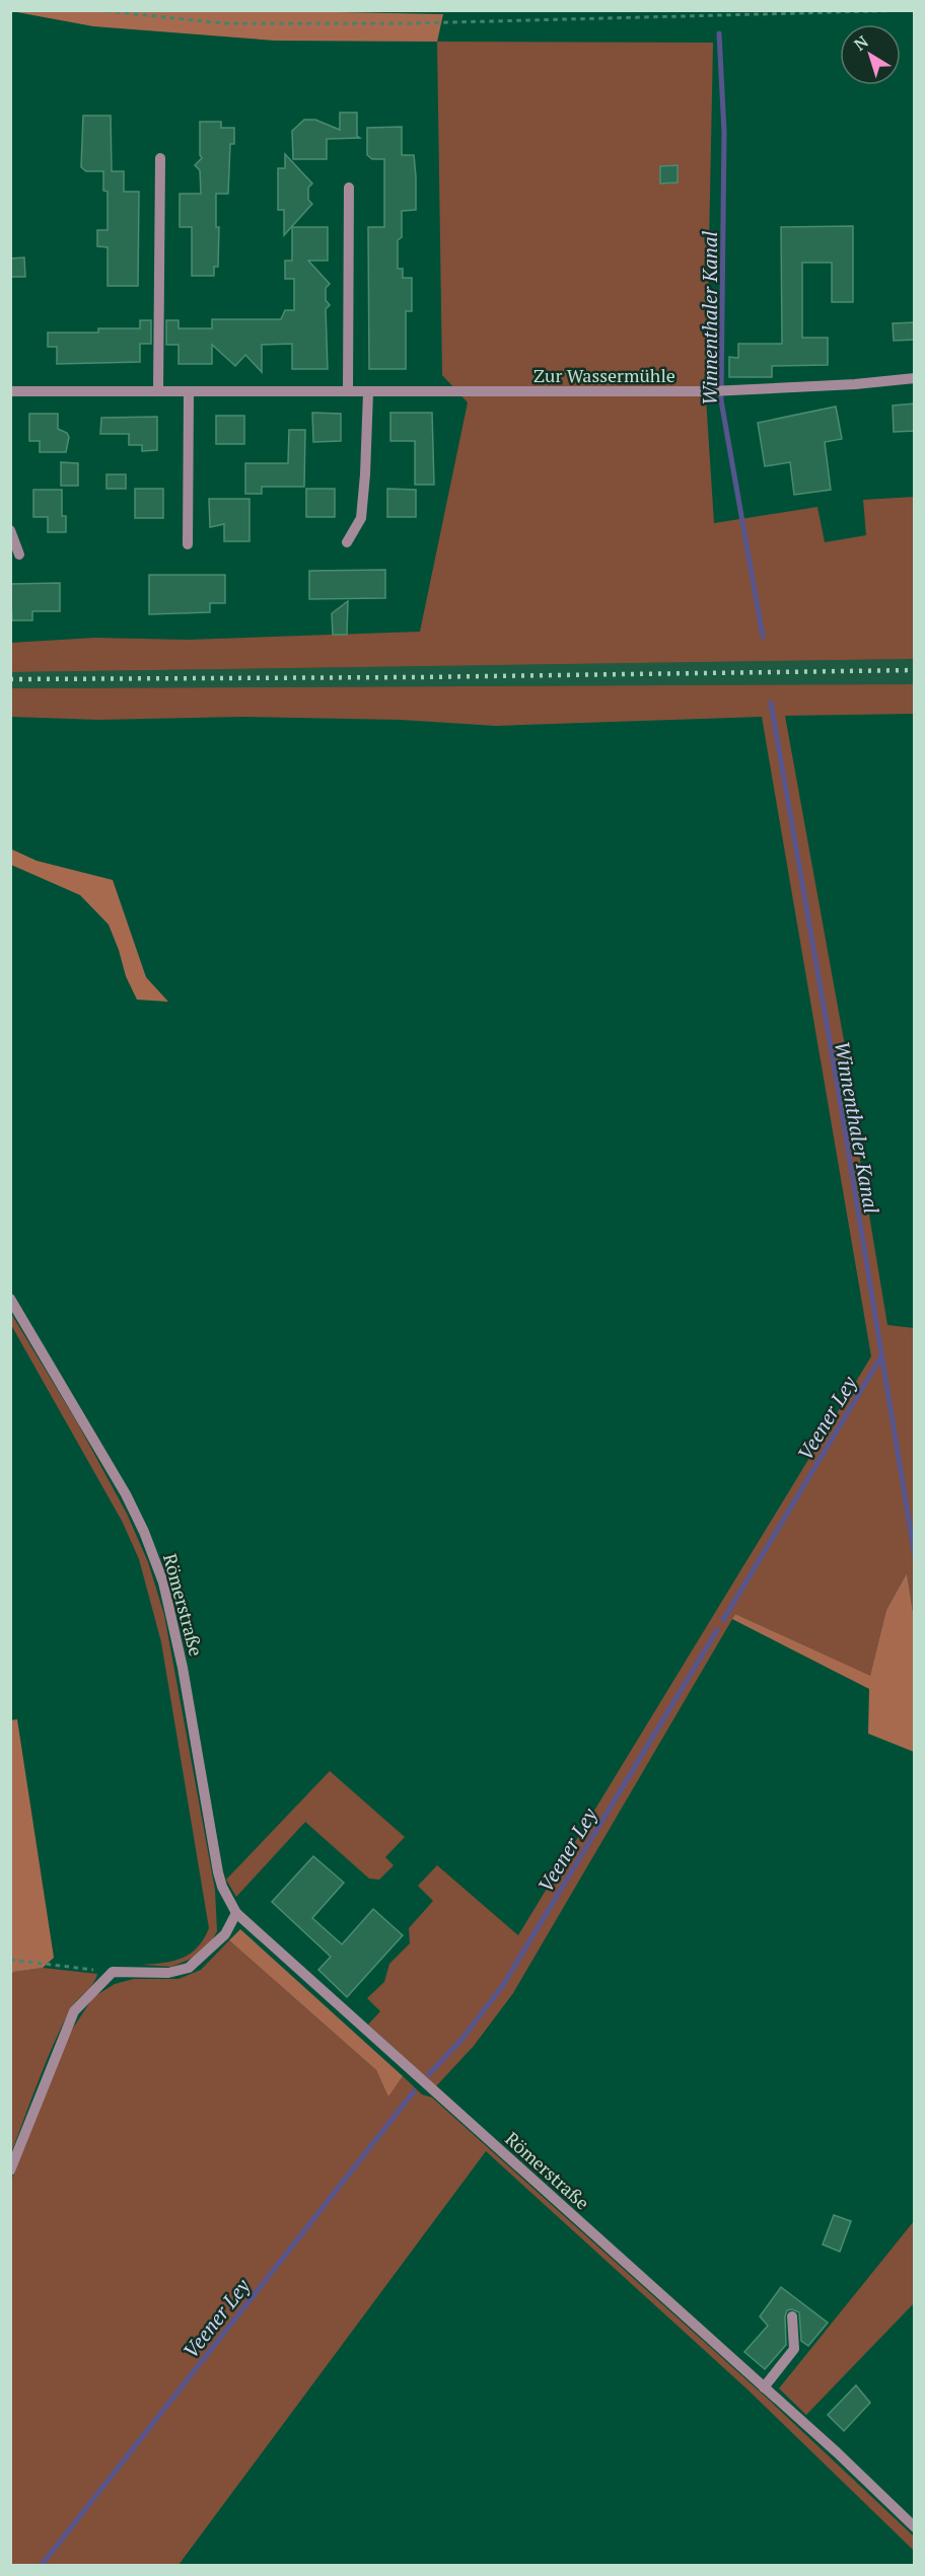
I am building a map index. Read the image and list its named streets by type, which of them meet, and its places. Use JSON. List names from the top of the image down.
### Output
{
  "streets": {
    "street": ["Zur Wassermühle", "Römerstraße"]
  },
  "water": ["Winnenthaler Kanal", "Veener Ley"],
  "north": "top left"
}
